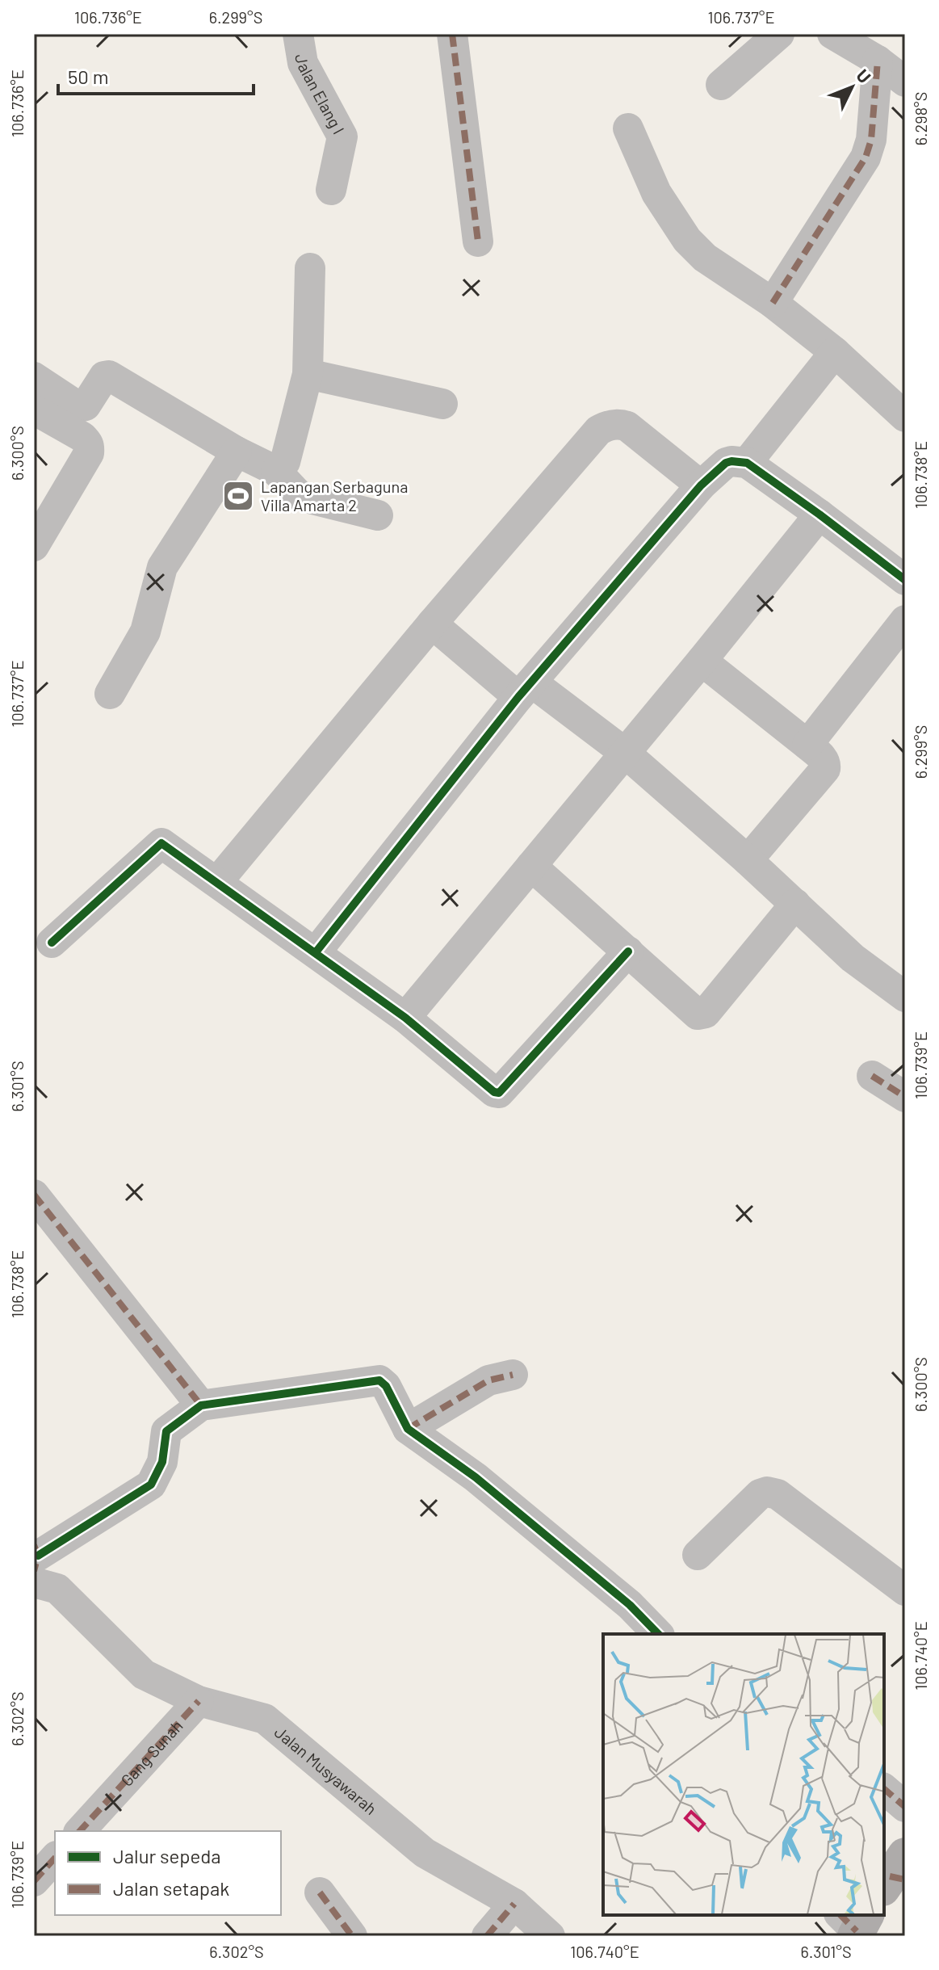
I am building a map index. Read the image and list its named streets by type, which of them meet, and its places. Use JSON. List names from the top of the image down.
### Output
{
  "streets": {
    "street": ["Jalan Elang I", "Gang Sunah", "Jalan Musyawarah"]
  },
  "crossings": [
    ["Gang Sunah", "Jalan Musyawarah"]
  ],
  "places": {
    "sports": ["Lapangan Serbaguna Villa Amarta 2"]
  },
  "legend": ["Jalur sepeda", "Jalan setapak"],
  "scale_bar": "50 m",
  "north": "top right",
  "coordinates": [
    "106.736°E",
    "6.299°S",
    "106.737°E",
    "6.298°S",
    "6.300°S",
    "106.738°E",
    "106.739°E",
    "6.301°S",
    "106.740°E",
    "6.302°S"
  ]
}
